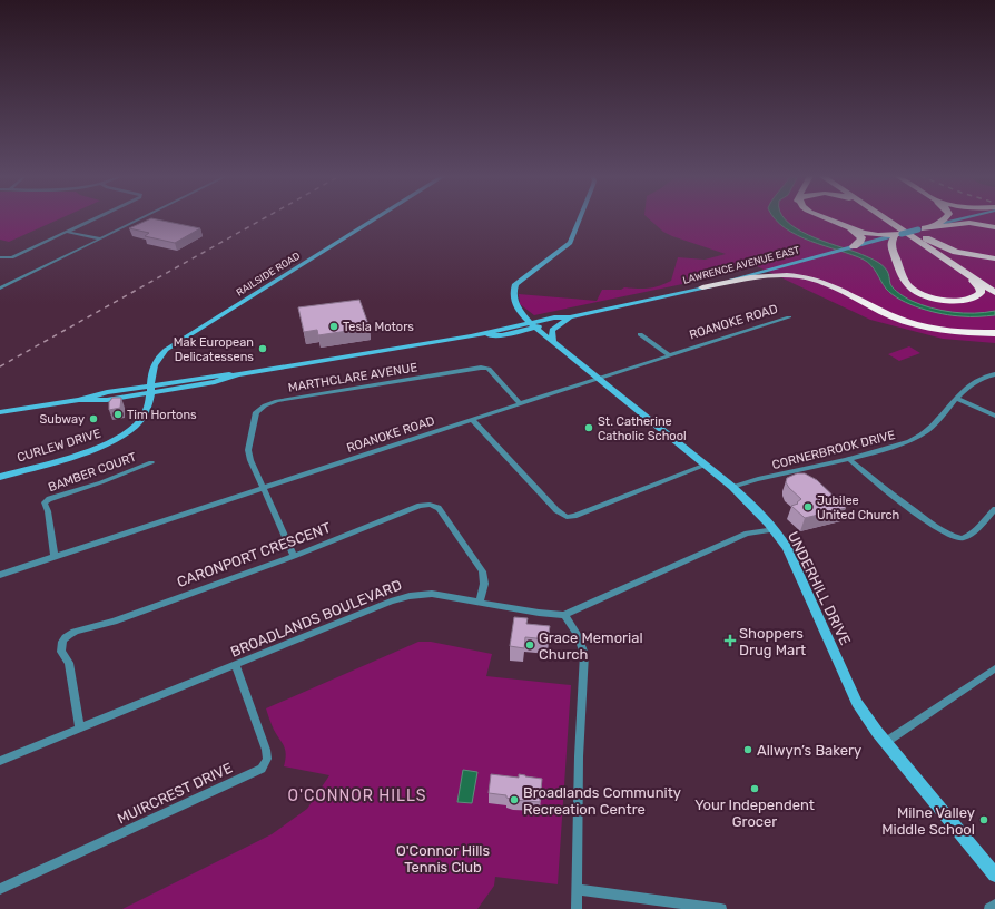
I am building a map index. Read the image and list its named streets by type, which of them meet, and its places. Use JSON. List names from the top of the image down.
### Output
{
  "streets": {
    "street": [
      "LAWRENCE AVENUE EAST",
      "RAILSIDE ROAD",
      "ROANOKE ROAD",
      "MARTHCLARE AVENUE",
      "CURLEW DRIVE",
      "CORNERBROOK DRIVE",
      "BAMBER COURT",
      "CARONPORT CRESCENT",
      "UNDERHILL DRIVE",
      "BROADLANDS BOULEVARD",
      "MUIRCREST DRIVE"
    ]
  },
  "crossings": [
    ["LAWRENCE AVENUE EAST", "RAILSIDE ROAD"],
    ["LAWRENCE AVENUE EAST", "CURLEW DRIVE"],
    ["LAWRENCE AVENUE EAST", "UNDERHILL DRIVE"],
    ["RAILSIDE ROAD", "CURLEW DRIVE"],
    ["ROANOKE ROAD", "MARTHCLARE AVENUE"],
    ["ROANOKE ROAD", "BAMBER COURT"],
    ["ROANOKE ROAD", "UNDERHILL DRIVE"],
    ["CORNERBROOK DRIVE", "UNDERHILL DRIVE"],
    ["CARONPORT CRESCENT", "BROADLANDS BOULEVARD"],
    ["UNDERHILL DRIVE", "BROADLANDS BOULEVARD"],
    ["BROADLANDS BOULEVARD", "MUIRCREST DRIVE"]
  ],
  "districts": ["O'CONNOR HILLS"],
  "parks": ["O'Connor Hills Tennis Club"],
  "places": {
    "other": [
      "Tesla Motors",
      "Mak European Delicatessens",
      "Tim Hortons",
      "Subway",
      "St. Catherine Catholic School",
      "Jubilee United Church",
      "Grace Memorial Church",
      "Allwyn’s Bakery",
      "Your Independent Grocer",
      "Broadlands Community Recreation Centre",
      "Milne Valley Middle School"
    ],
    "health": ["Shoppers Drug Mart"]
  }
}
